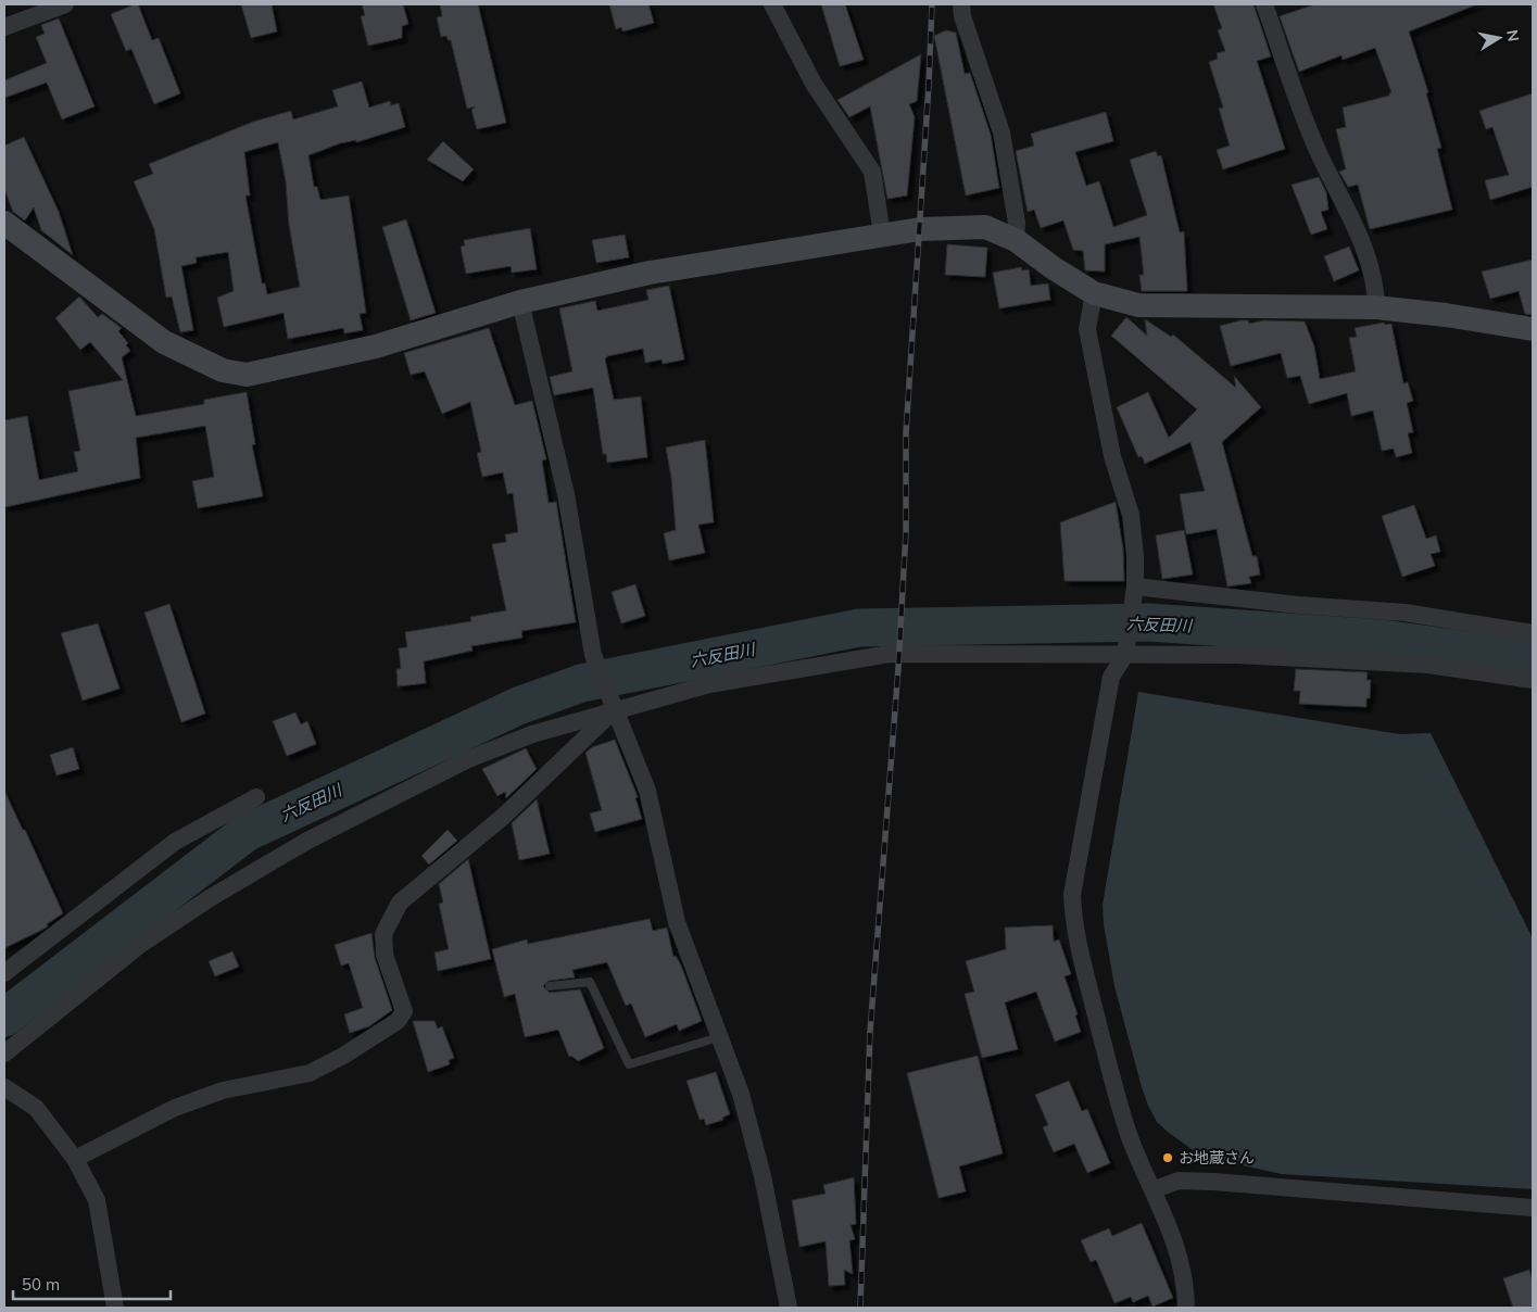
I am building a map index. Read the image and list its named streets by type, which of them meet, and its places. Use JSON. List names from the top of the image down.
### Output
{
  "water": ["六反田川"],
  "places": ["お地蔵さん"],
  "scale_bar": "50 m",
  "north": "right"
}
